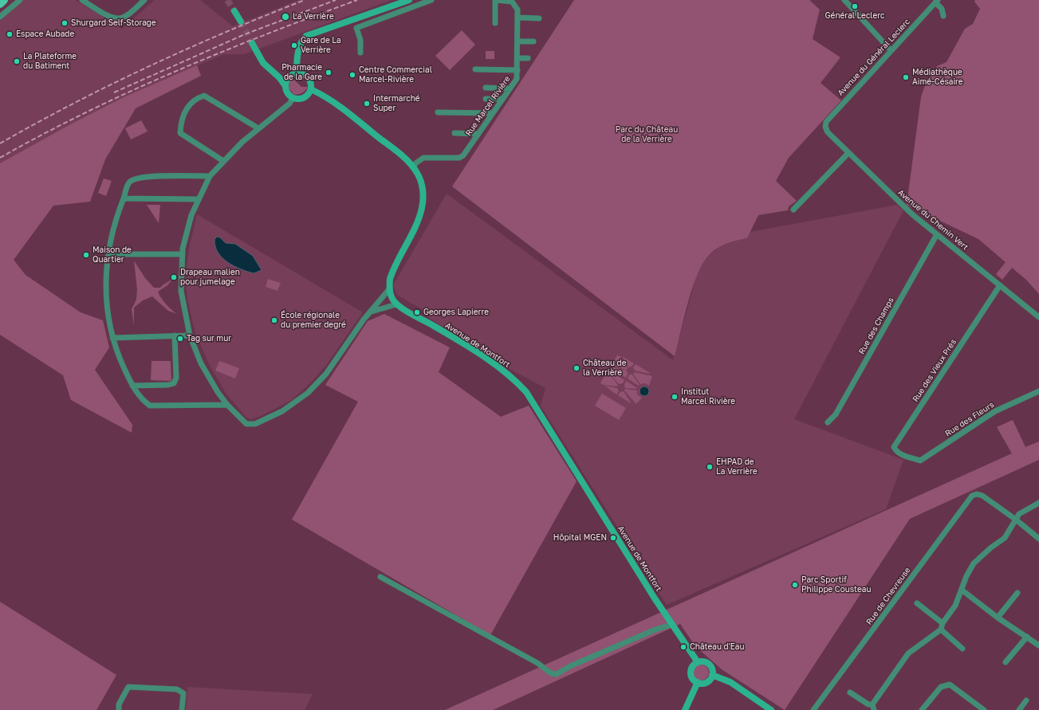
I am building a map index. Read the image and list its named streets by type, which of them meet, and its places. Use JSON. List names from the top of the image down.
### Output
{
  "streets": {
    "street": [
      "Avenue du Général Leclerc",
      "Rue Marcel Rivière",
      "Avenue du Chemin Vert",
      "Rue des Champs",
      "Avenue de Montfort",
      "Rue des Vieux Prés",
      "Rue des Fleurs",
      "Rue de Chevreuse"
    ]
  },
  "crossings": [
    ["Avenue du Général Leclerc", "Avenue du Chemin Vert"],
    ["Avenue du Chemin Vert", "Rue des Champs"],
    ["Avenue du Chemin Vert", "Rue des Vieux Prés"],
    ["Rue des Vieux Prés", "Rue des Fleurs"]
  ],
  "parks": ["Parc du Château de la Verrière"],
  "places": [
    "Général Leclerc",
    "La Verrière",
    "Shurgard Self-Storage",
    "Espace Aubade",
    "Gare de La Verrière",
    "La Plateforme du Batiment",
    "Pharmacie de la Gare",
    "Centre Commercial Marcel-Rivière",
    "Médiathèque Aimé-Césaire",
    "Intermarché Super",
    "Maison de Quartier",
    "Drapeau malien pour jumelage",
    "Georges Lapierre",
    "École régionale du premier degré",
    "Tag sur mur",
    "Château de la Verrière",
    "Institut Marcel Rivière",
    "EHPAD de La Verrière",
    "Hôpital MGEN",
    "Parc Sportif Philippe Cousteau",
    "Château d'Eau"
  ]
}
